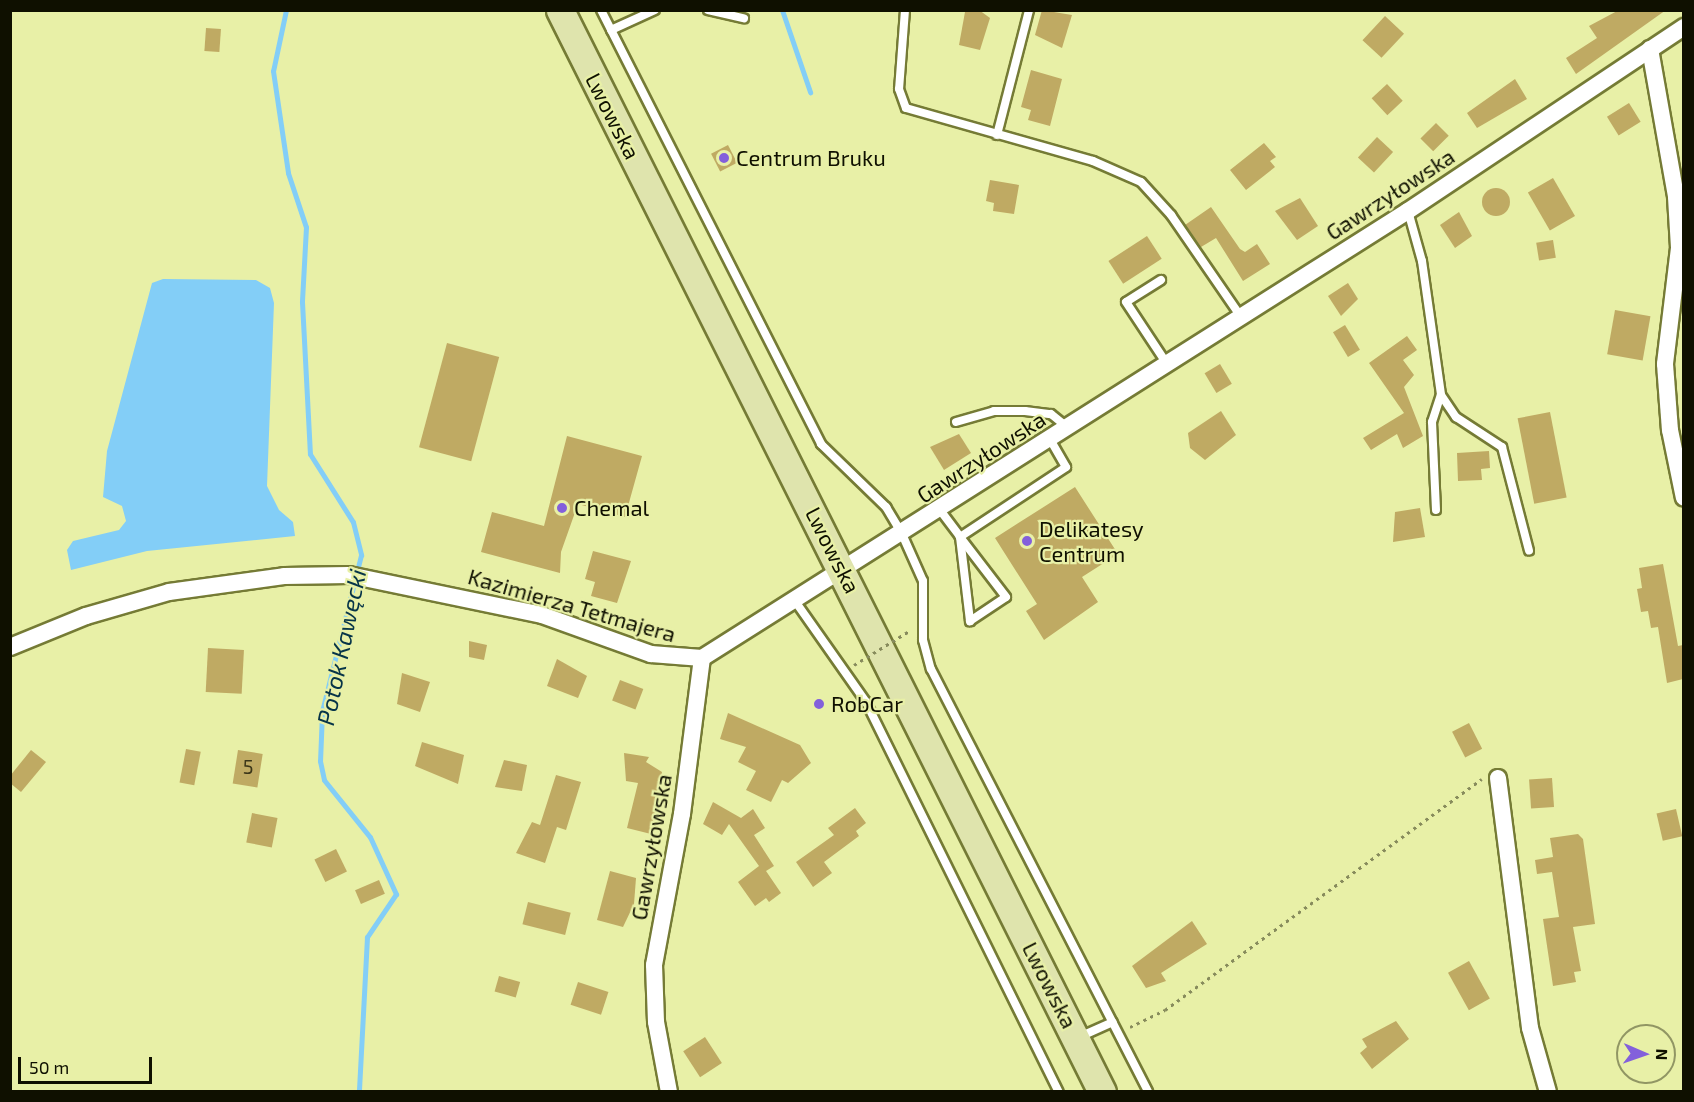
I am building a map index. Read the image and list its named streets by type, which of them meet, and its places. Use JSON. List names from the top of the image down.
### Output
{
  "streets": {
    "main road": ["Lwowska"],
    "street": ["Gawrzyłowska", "Kazimierza Tetmajera"]
  },
  "crossings": [
    ["Lwowska", "Gawrzyłowska"],
    ["Gawrzyłowska", "Kazimierza Tetmajera"]
  ],
  "water": ["Potok Kawęcki"],
  "places": [
    "Centrum Bruku",
    "Chemal",
    "Delikatesy Centrum",
    "RobCar"
  ],
  "house_numbers": ["5"],
  "scale_bar": "50 m",
  "north": "right"
}
